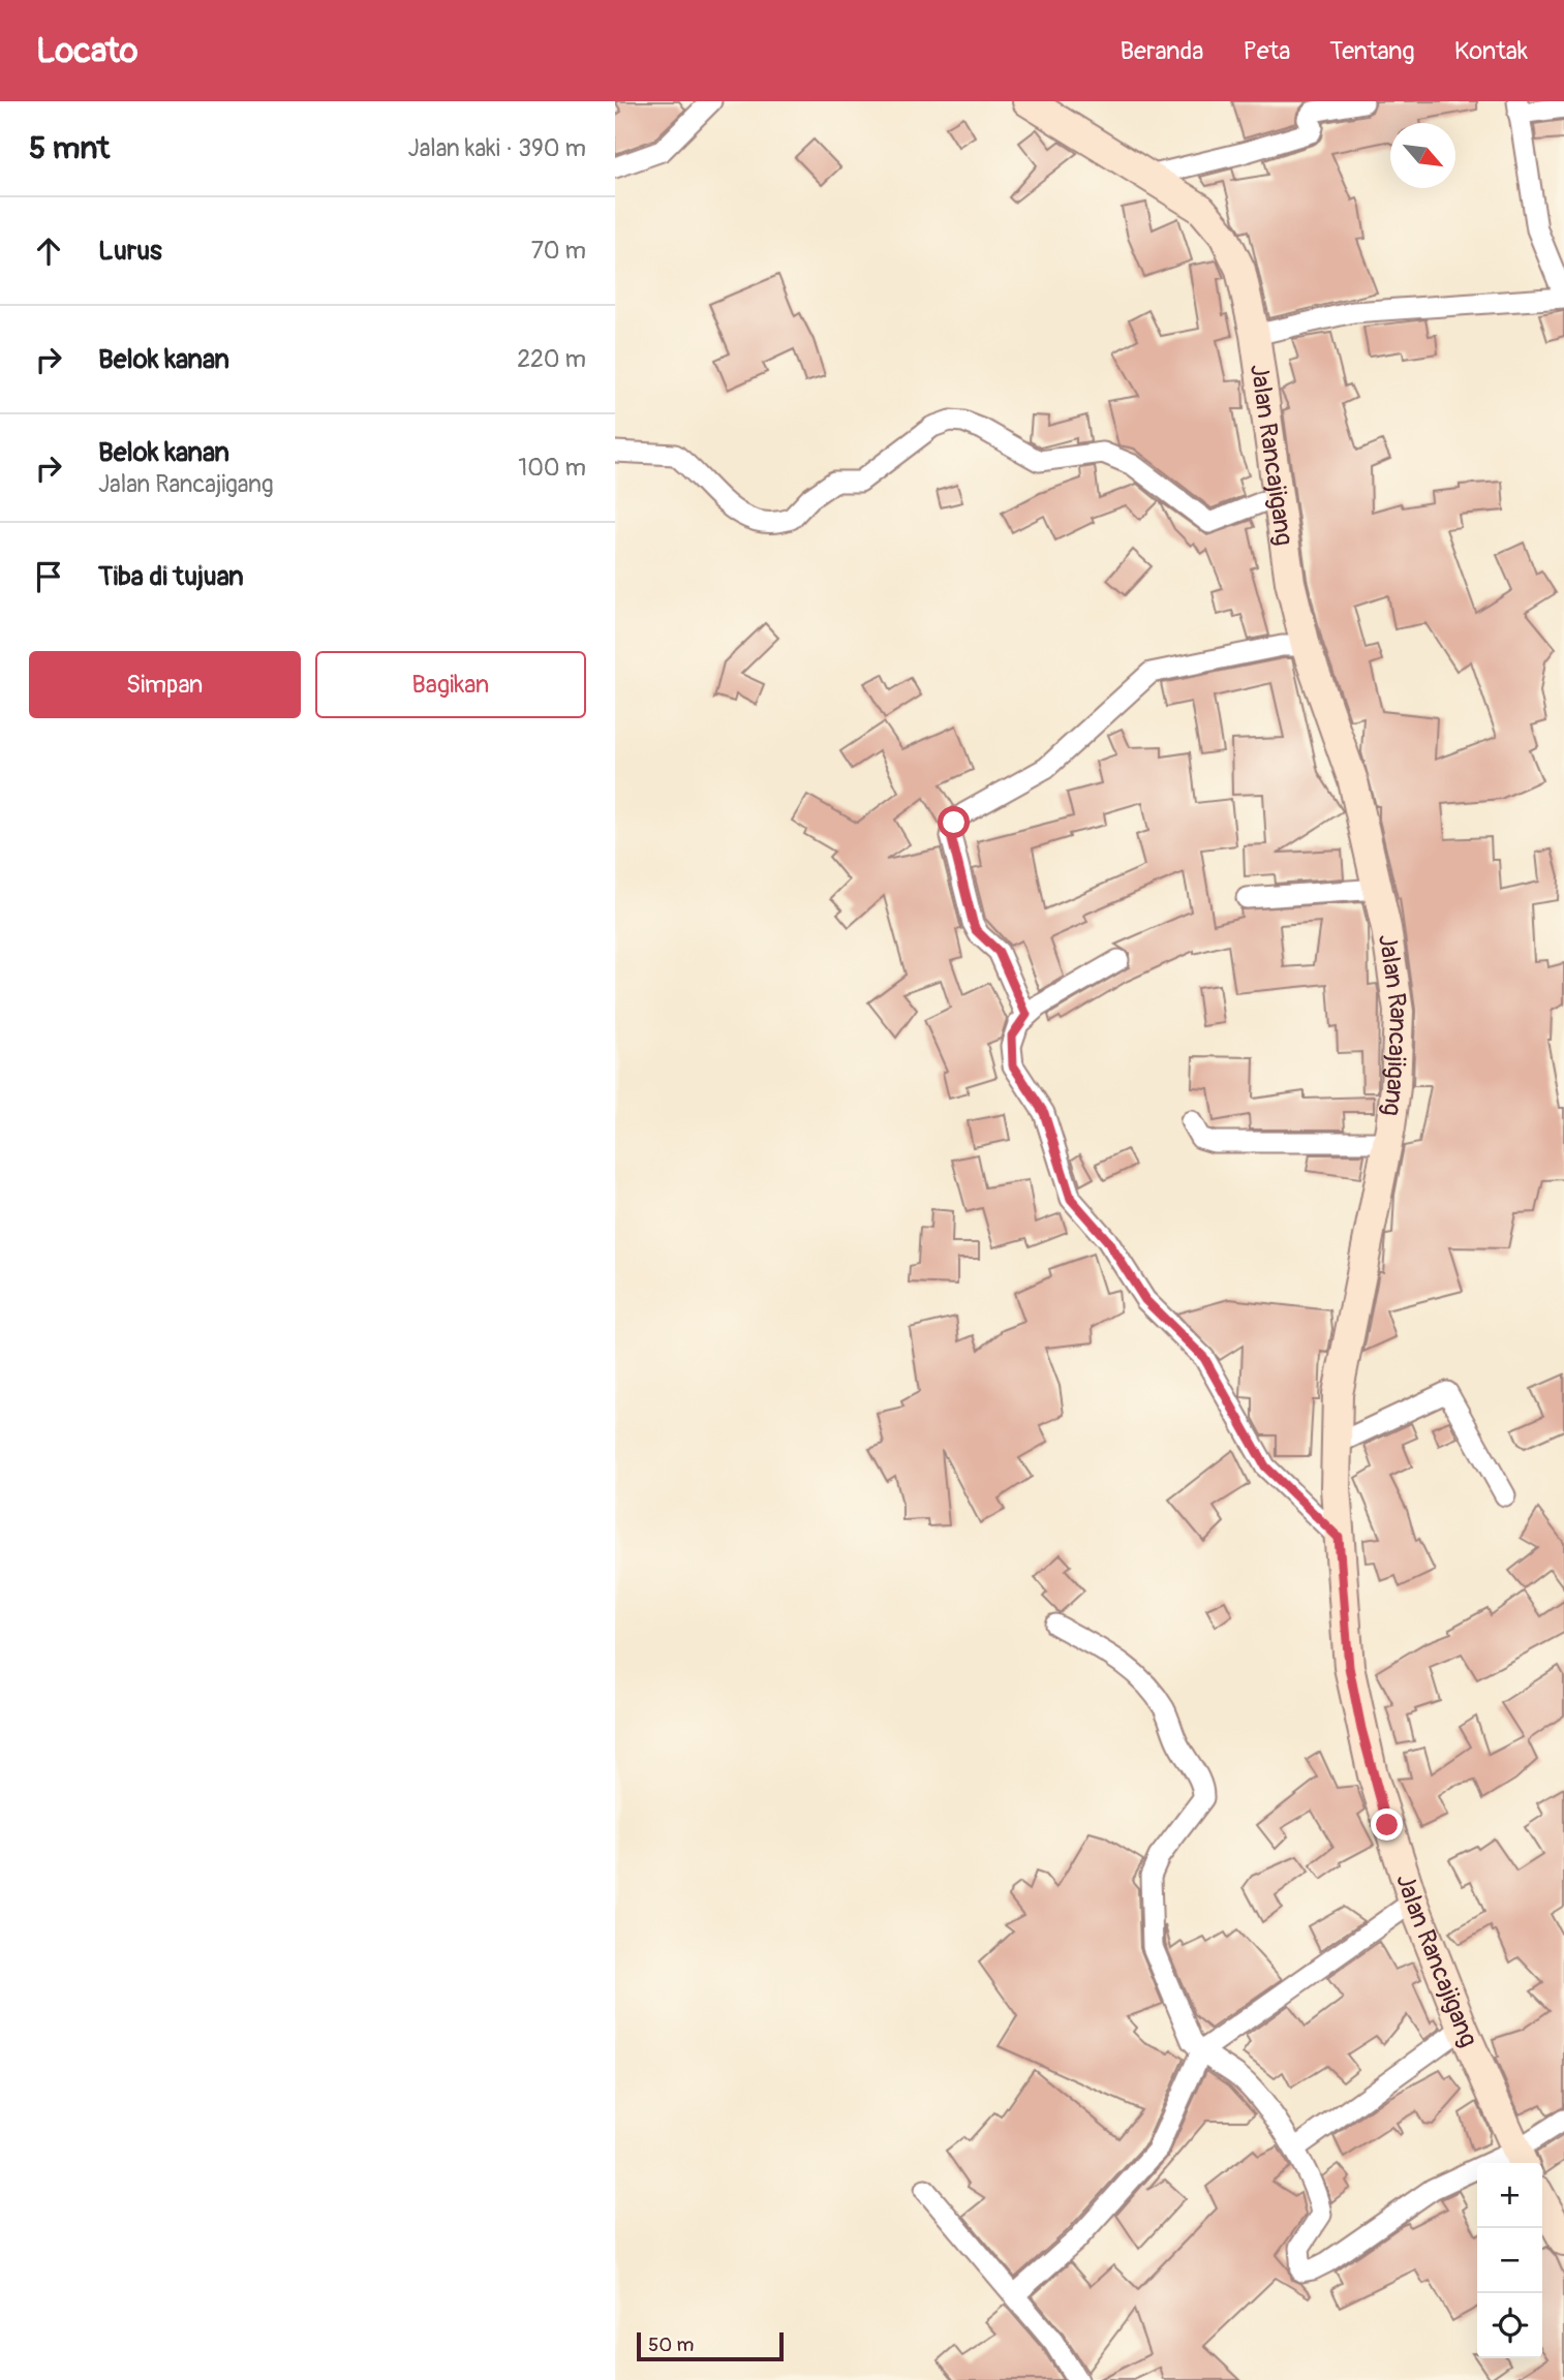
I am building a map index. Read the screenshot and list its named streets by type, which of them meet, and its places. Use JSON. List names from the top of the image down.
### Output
{
  "streets": {
    "main road": ["Jalan Rancajigang"]
  },
  "scale_bar": "50 m",
  "north": "bottom right",
  "page": {
    "header": "Locato",
    "nav": [
      "Beranda",
      "Peta",
      "Tentang",
      "Kontak"
    ],
    "heading": ["5 mnt", "Jalan kaki · 390 m"],
    "list": [
      ["Lurus", "70 m"],
      ["Belok kanan", "220 m"],
      ["Belok kanan", "Jalan Rancajigang", "100 m"],
      "Tiba di tujuan"
    ],
    "buttons": ["Simpan", "Bagikan"],
    "map_buttons": ["+", "−"],
    "scale": "50 m"
  }
}
